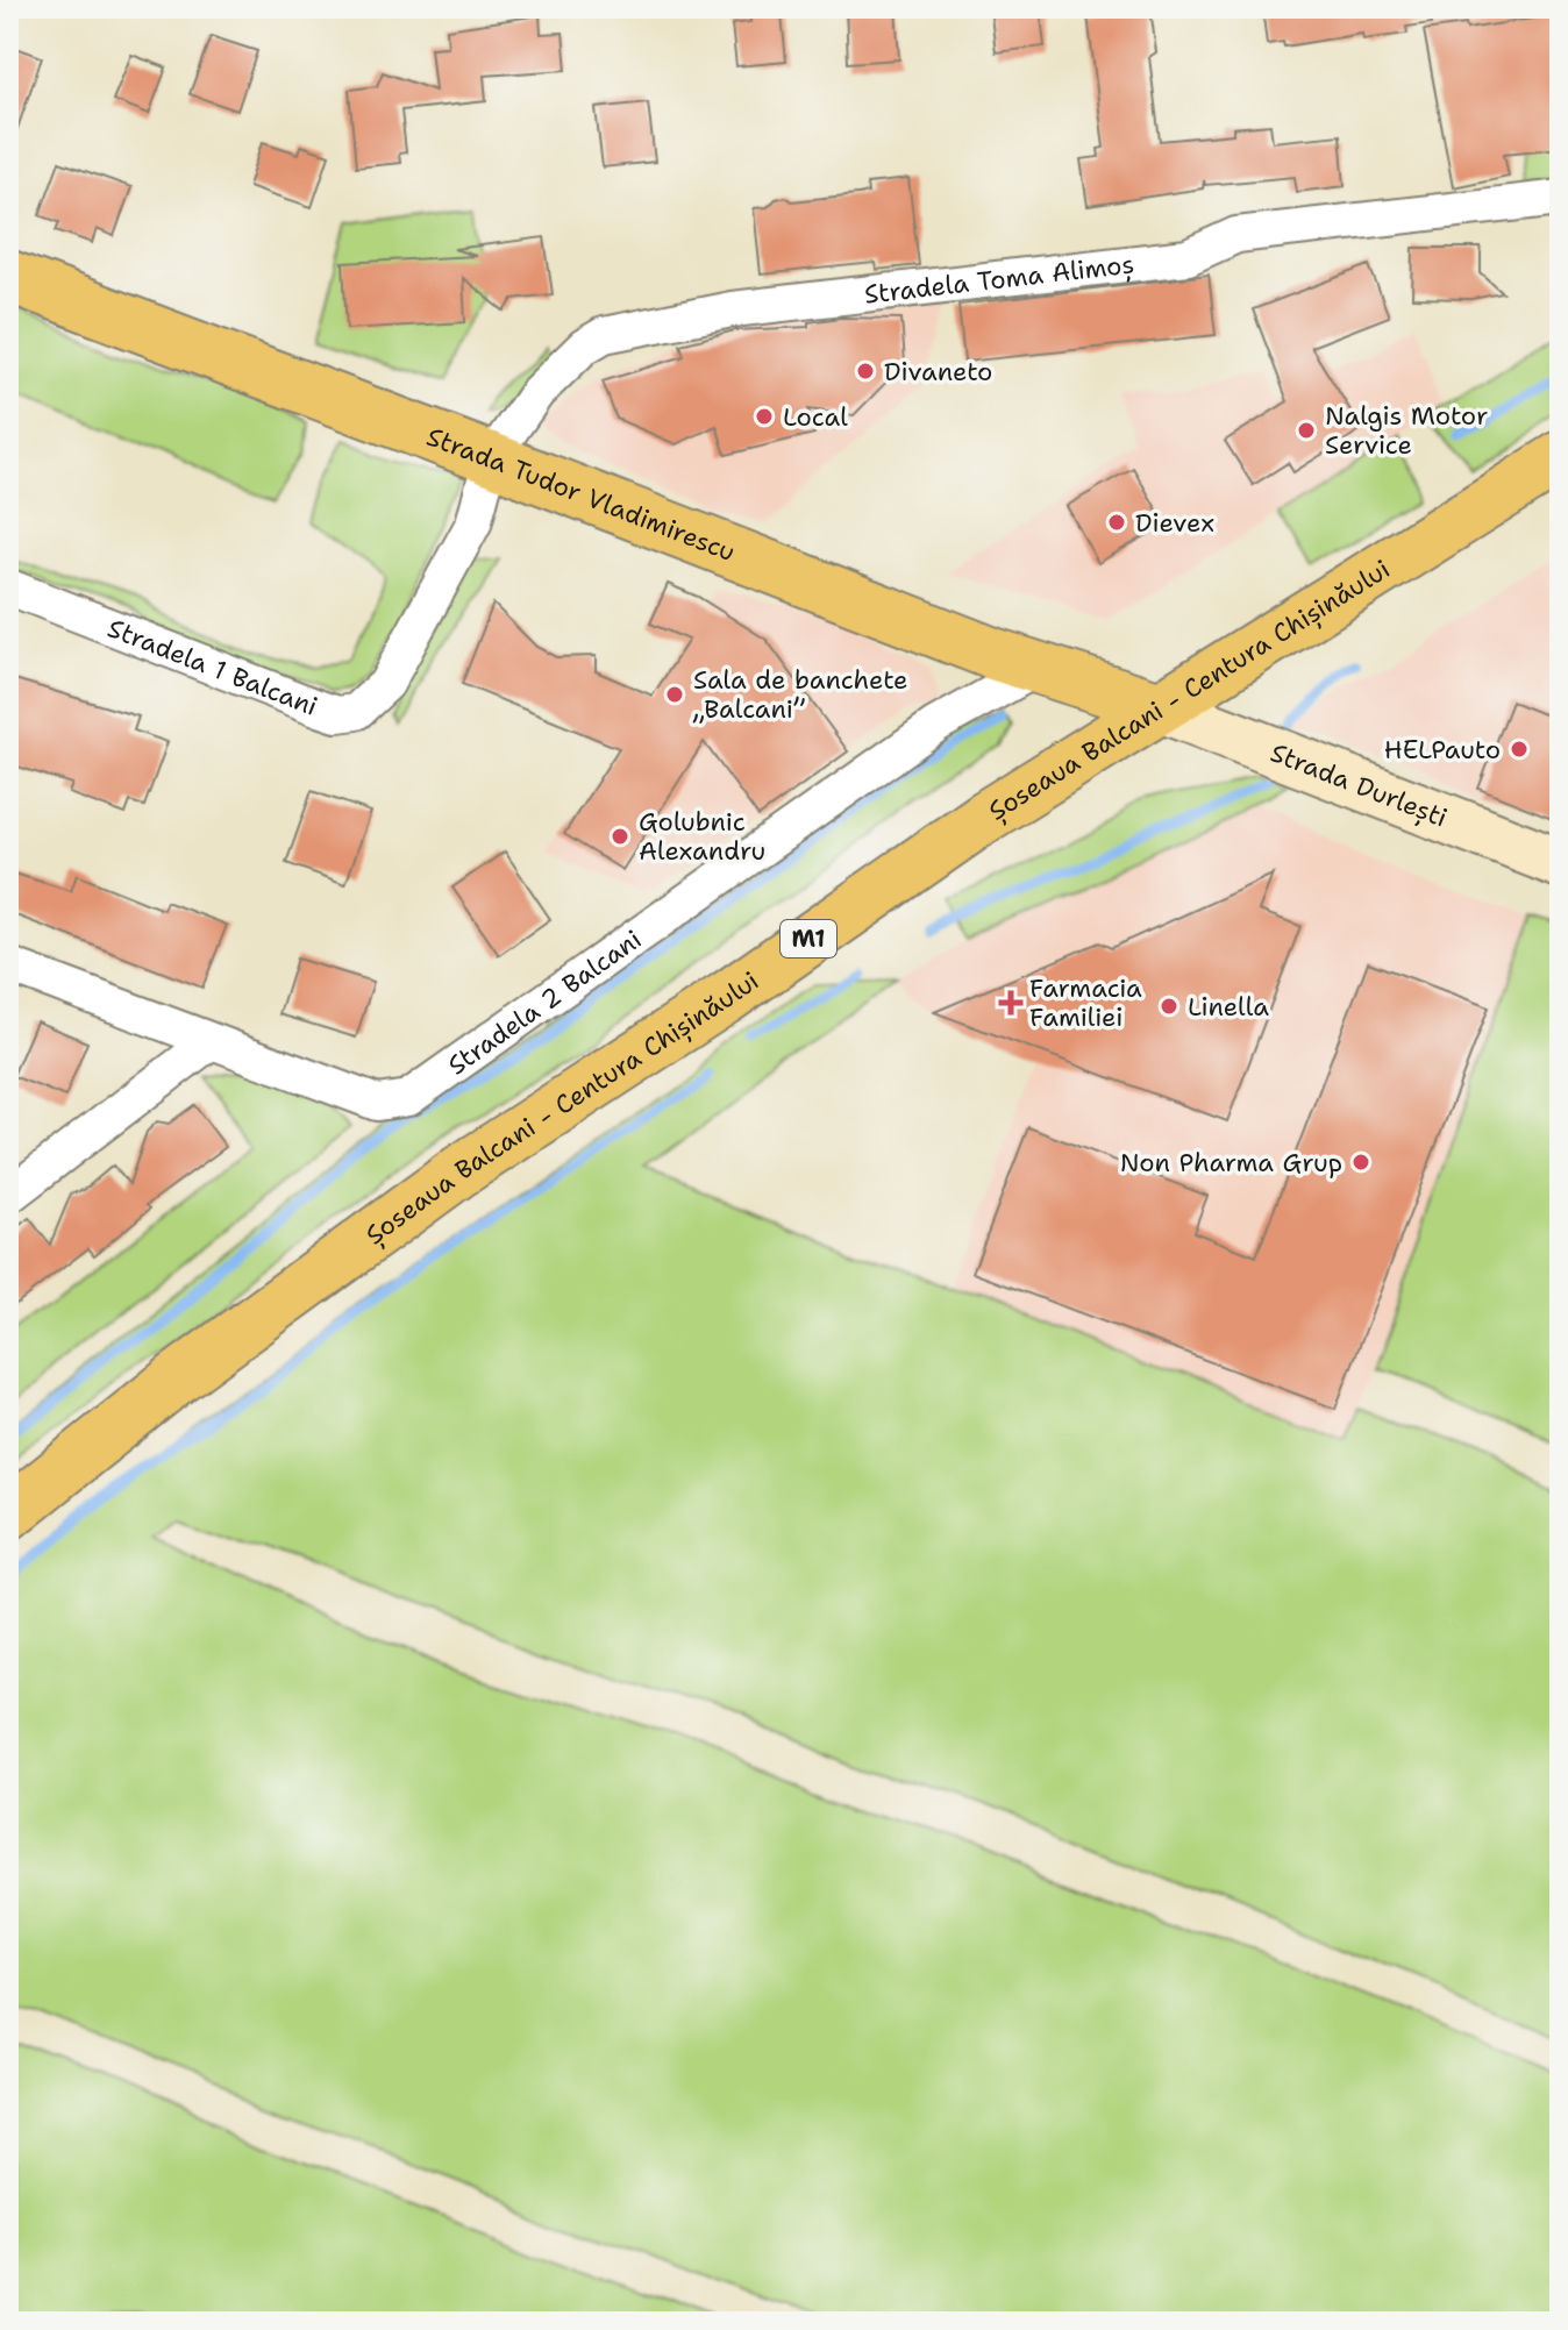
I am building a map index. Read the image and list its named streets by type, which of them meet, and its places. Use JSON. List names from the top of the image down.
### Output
{
  "streets": {
    "main road": ["Strada Tudor Vladimirescu", "Șoseaua Balcani - Centura Chișinăului", "M1"],
    "street": [
      "Stradela Toma Alimoș",
      "Stradela 1 Balcani",
      "Strada Durlești",
      "Stradela 2 Balcani"
    ]
  },
  "crossings": [
    ["Stradela Toma Alimoș", "Strada Tudor Vladimirescu"],
    ["Stradela Toma Alimoș", "Stradela 1 Balcani"],
    ["Strada Tudor Vladimirescu", "Stradela 1 Balcani"],
    ["Strada Tudor Vladimirescu", "Șoseaua Balcani - Centura Chișinăului"],
    ["Strada Tudor Vladimirescu", "Strada Durlești"],
    ["Strada Tudor Vladimirescu", "Stradela 2 Balcani"],
    ["Șoseaua Balcani - Centura Chișinăului", "Strada Durlești"]
  ],
  "places": {
    "other": [
      "Divaneto",
      "Local",
      "Nalgis Motor Service",
      "Dievex",
      "Sala de banchete „Balcani”",
      "HELPauto",
      "Golubnic Alexandru",
      "Linella",
      "Non Pharma Grup"
    ],
    "health": ["Farmacia Familiei"]
  }
}
